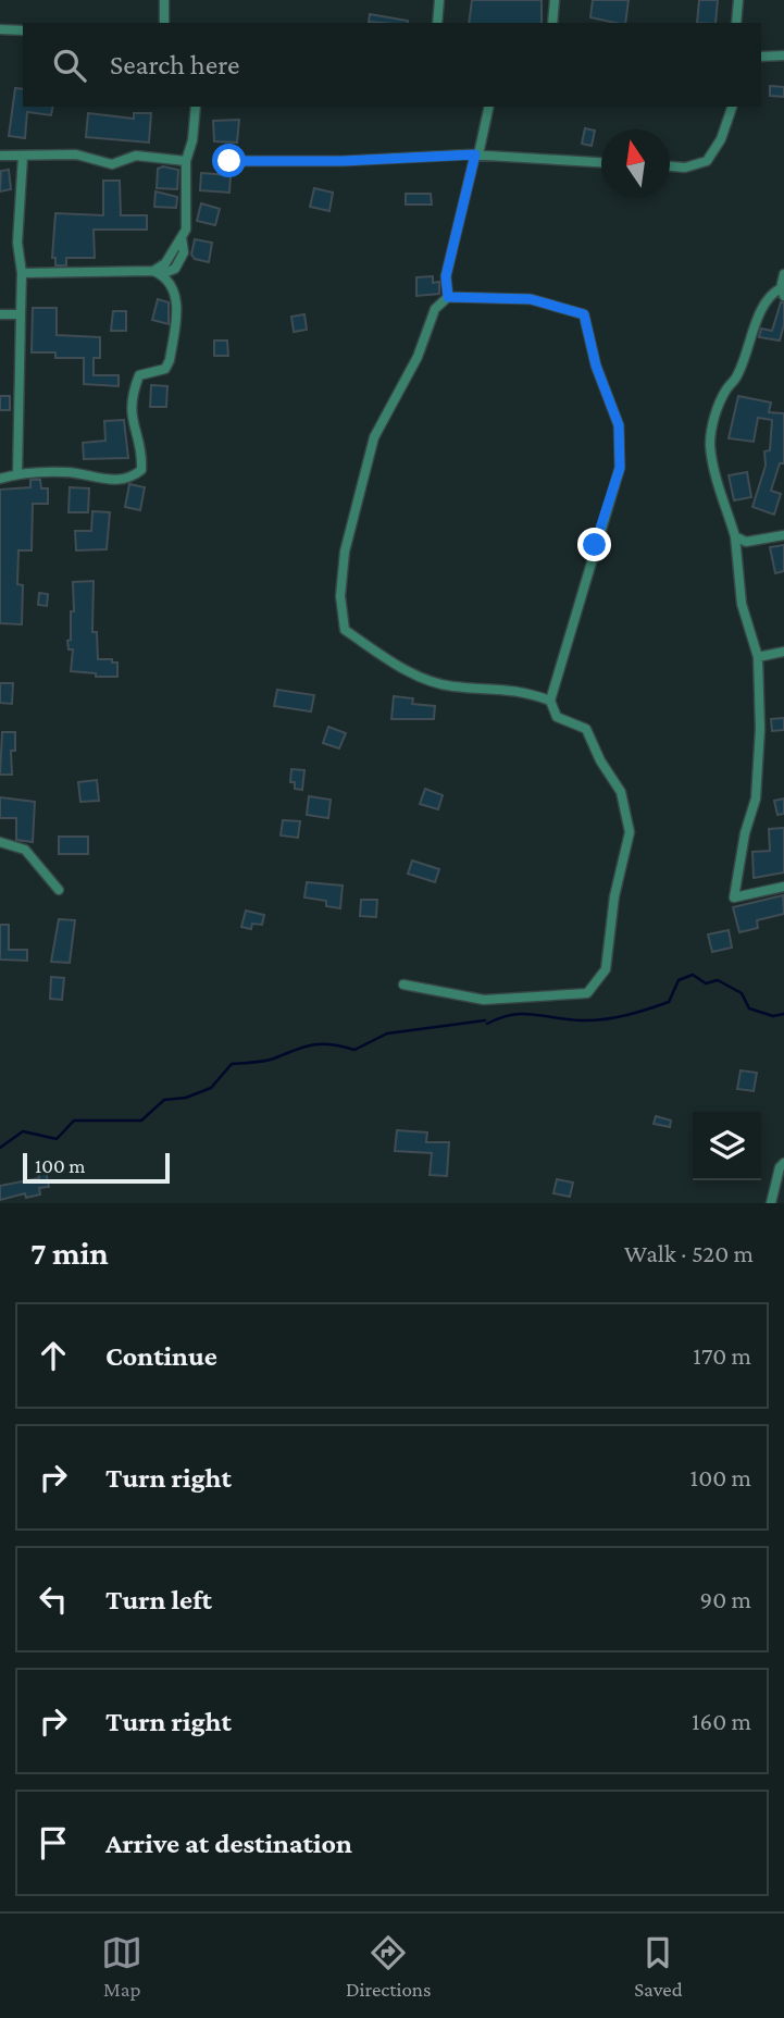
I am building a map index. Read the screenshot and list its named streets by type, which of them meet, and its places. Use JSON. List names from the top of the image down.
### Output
{
  "scale_bar": "100 m",
  "north": "top",
  "page": {
    "search": "Search here",
    "scale": "100 m",
    "heading": ["7 min", "Walk · 520 m"],
    "list": [
      ["Continue", "170 m"],
      ["Turn right", "100 m"],
      ["Turn left", "90 m"],
      ["Turn right", "160 m"],
      "Arrive at destination"
    ],
    "nav": ["Map", "Directions", "Saved"]
  }
}
